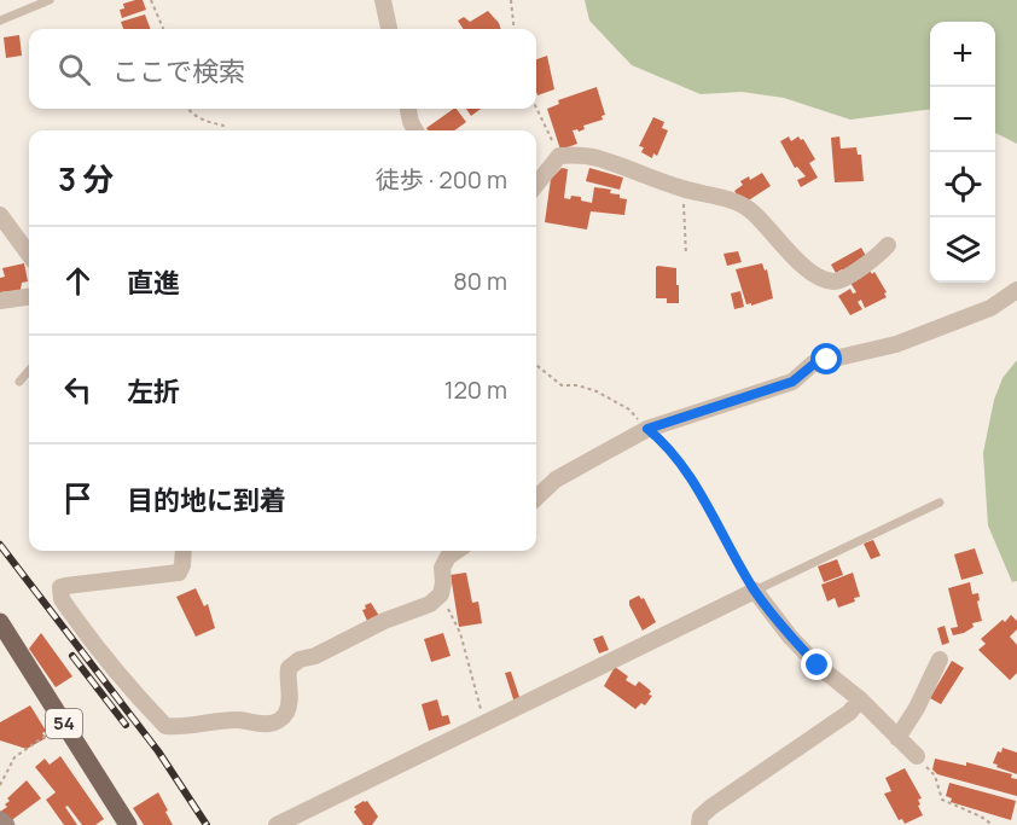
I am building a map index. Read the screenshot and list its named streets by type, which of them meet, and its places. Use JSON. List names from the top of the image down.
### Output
{
  "streets": {
    "main road": ["54"]
  },
  "page": {
    "map_buttons": ["+", "−"],
    "search": "ここで検索",
    "heading": ["3 分", "徒歩 · 200 m"],
    "list": [
      ["直進", "80 m"],
      ["左折", "120 m"],
      "目的地に到着"
    ]
  }
}
